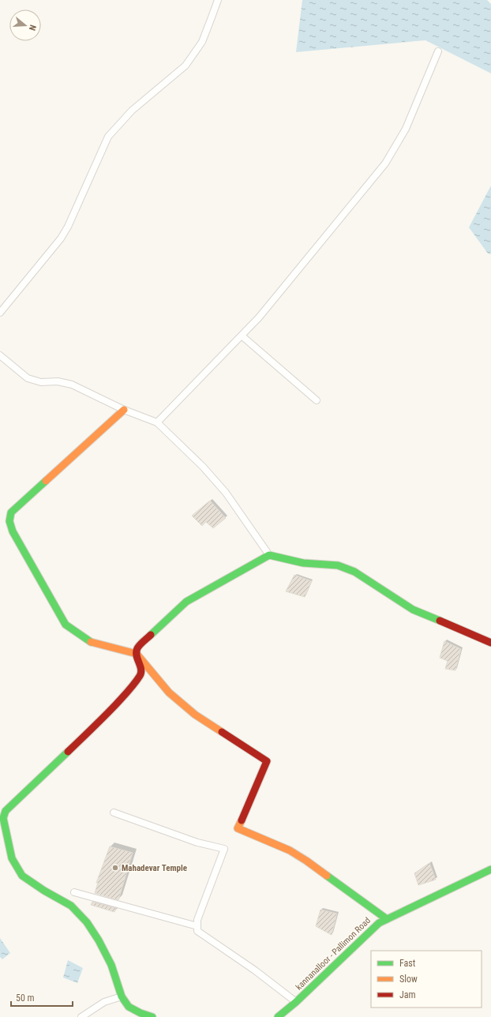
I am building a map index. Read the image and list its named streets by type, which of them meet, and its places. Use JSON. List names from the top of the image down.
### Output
{
  "streets": {
    "street": ["kannanalloor - Pallimon Road"]
  },
  "places": ["Mahadevar Temple"],
  "legend": ["Fast", "Slow", "Jam"],
  "scale_bar": "50 m",
  "north": "right"
}
